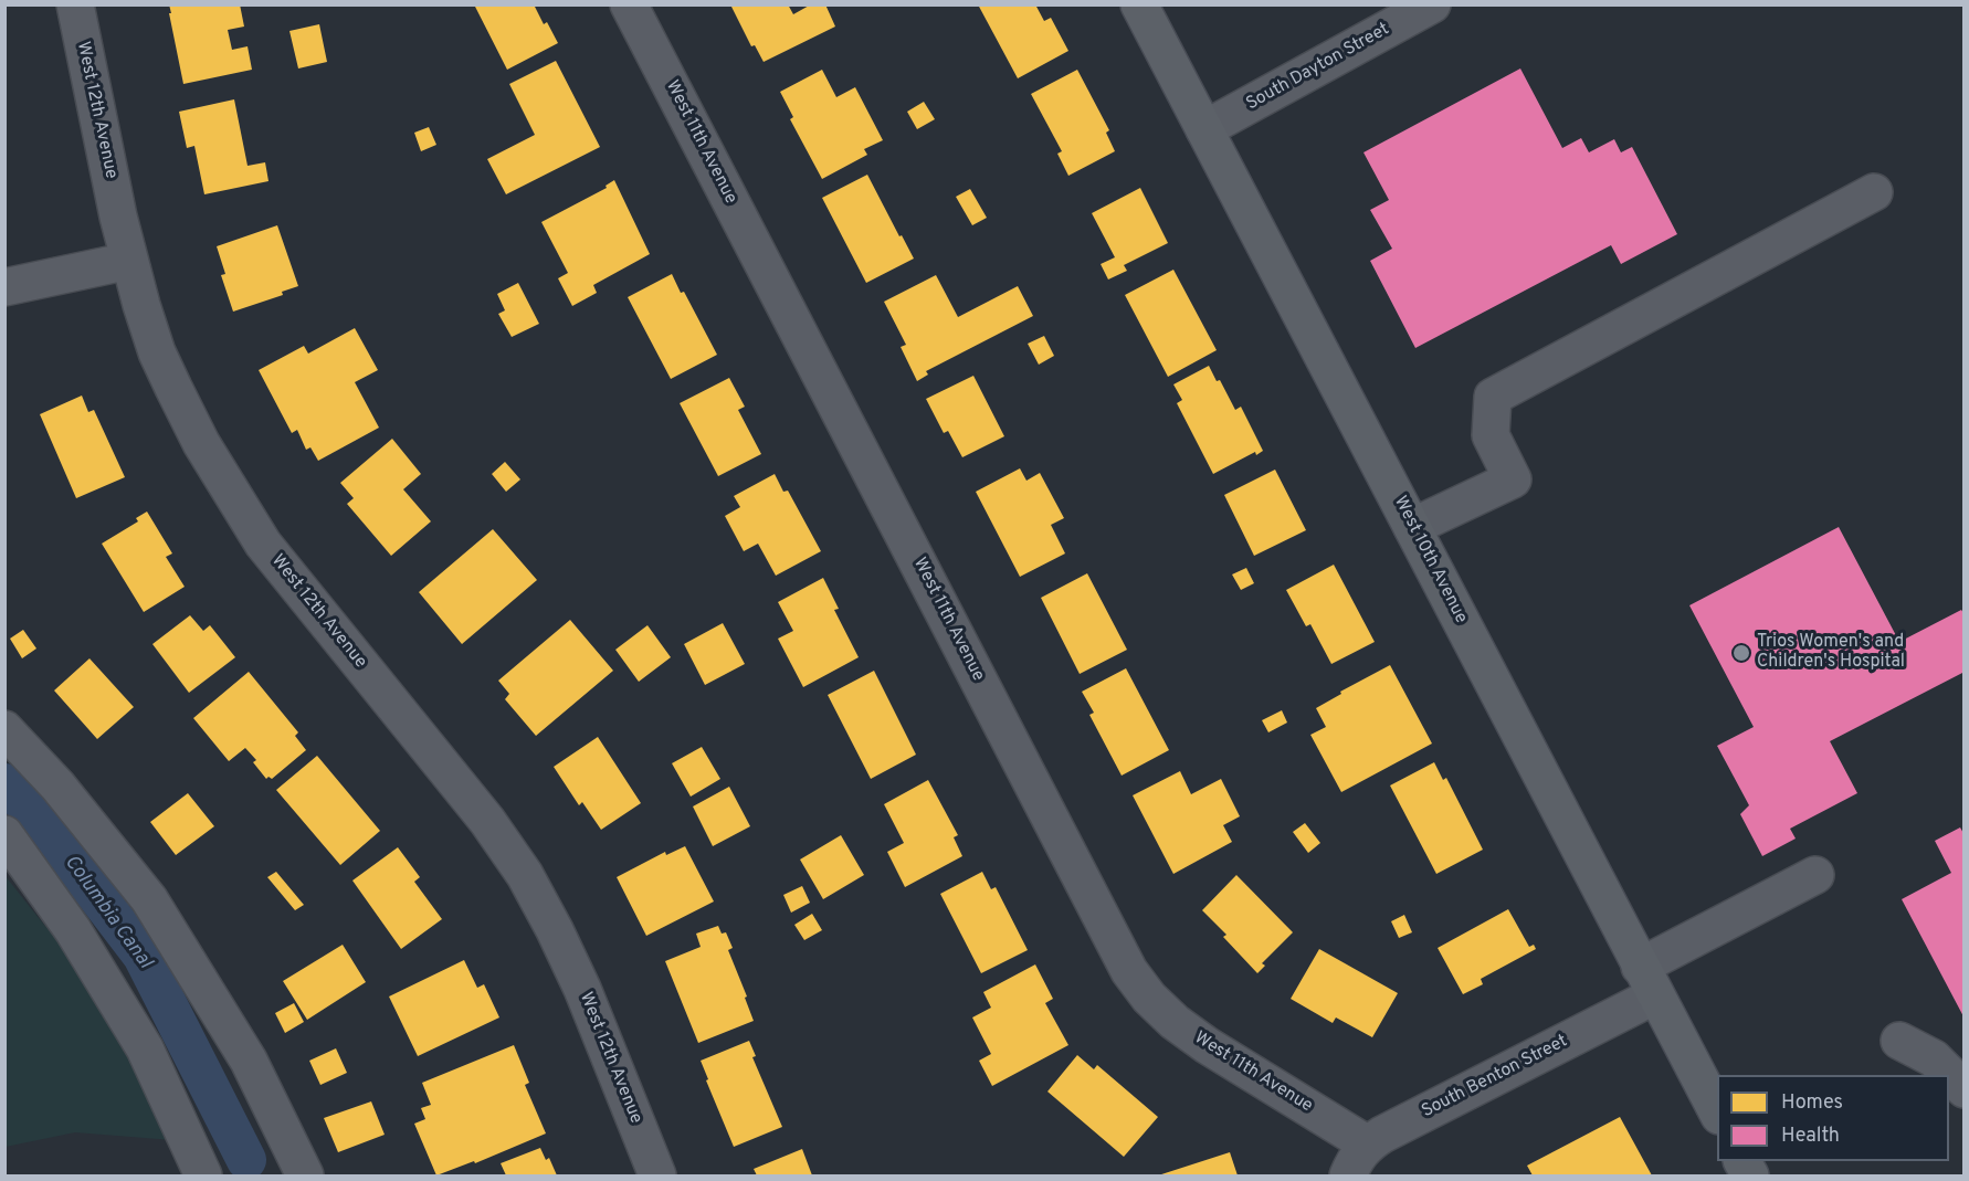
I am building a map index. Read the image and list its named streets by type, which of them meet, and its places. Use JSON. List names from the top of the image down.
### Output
{
  "streets": {
    "main road": ["West 10th Avenue"],
    "street": [
      "South Dayton Street",
      "West 12th Avenue",
      "West 11th Avenue",
      "South Benton Street"
    ]
  },
  "crossings": [
    ["South Dayton Street", "West 10th Avenue"],
    ["West 11th Avenue", "South Benton Street"],
    ["West 10th Avenue", "South Benton Street"]
  ],
  "water": ["Columbia Canal"],
  "places": ["Trios Women's and Children's Hospital"],
  "legend": ["Homes", "Health"]
}
